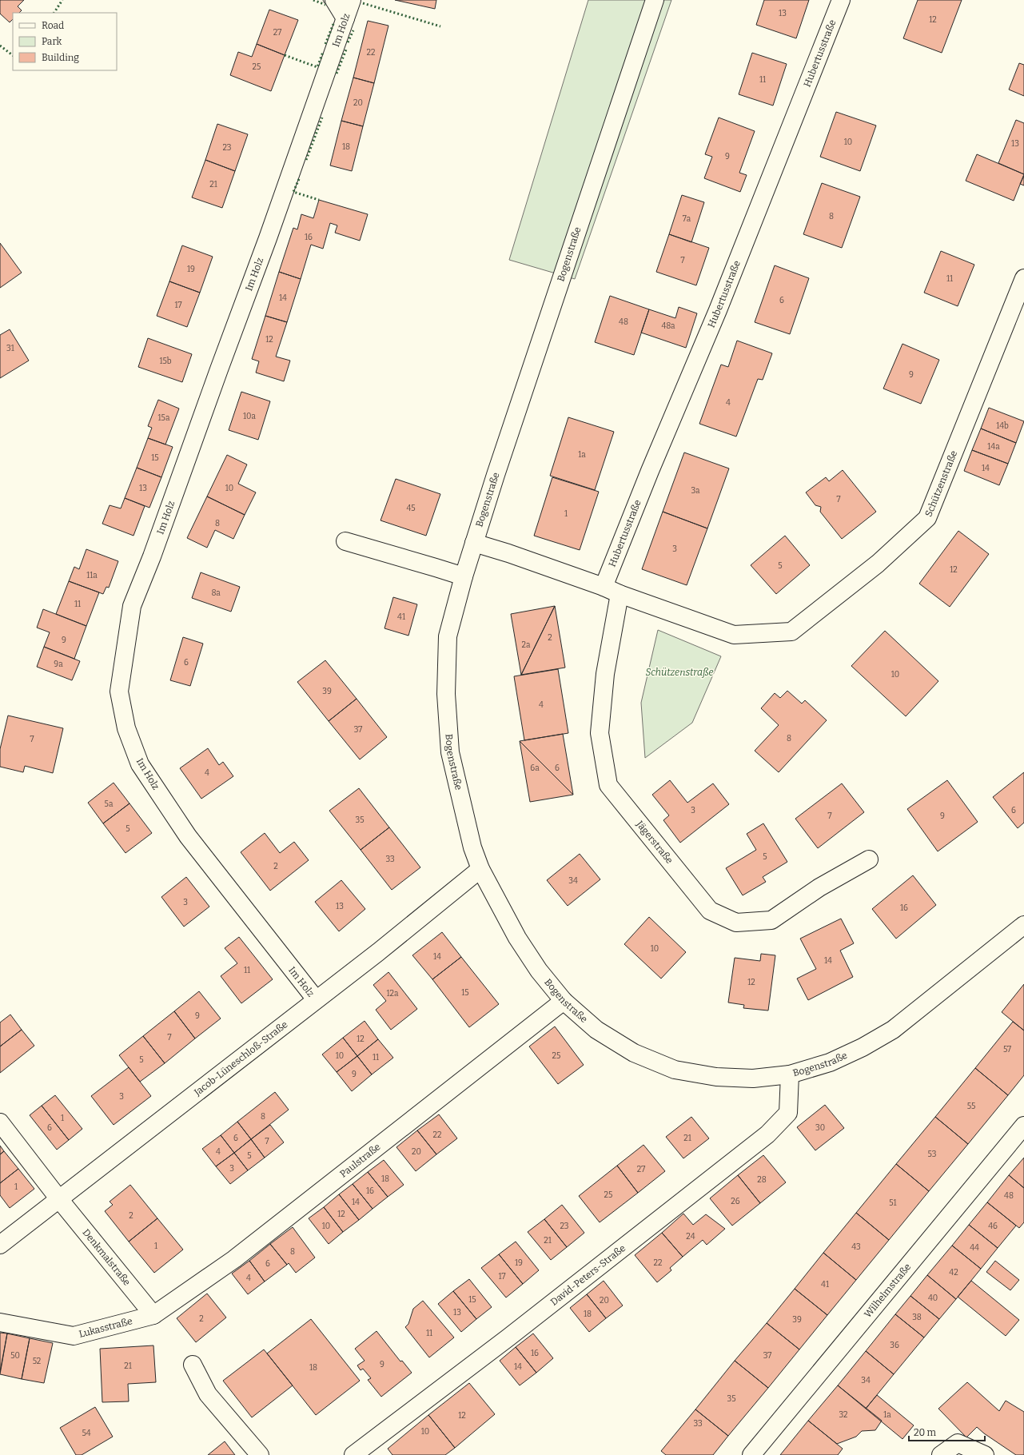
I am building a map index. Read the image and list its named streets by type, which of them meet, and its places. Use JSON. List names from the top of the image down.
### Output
{
  "streets": {
    "street": [
      "Im Holz",
      "Hubertusstraße",
      "Bogenstraße",
      "Schützenstraße",
      "Jägerstraße",
      "Jacob-Lüneschloß-Straße",
      "Paulstraße",
      "Denkmalstraße",
      "David-Peters-Straße",
      "Wilhelmstraße",
      "Lukasstraße"
    ]
  },
  "crossings": [
    ["Im Holz", "Jacob-Lüneschloß-Straße"],
    ["Hubertusstraße", "Schützenstraße"],
    ["Bogenstraße", "Schützenstraße"],
    ["Bogenstraße", "Jacob-Lüneschloß-Straße"],
    ["Bogenstraße", "Paulstraße"],
    ["Bogenstraße", "David-Peters-Straße"],
    ["Schützenstraße", "Jägerstraße"],
    ["Jacob-Lüneschloß-Straße", "Denkmalstraße"],
    ["Paulstraße", "Denkmalstraße"],
    ["Paulstraße", "Lukasstraße"],
    ["Denkmalstraße", "Lukasstraße"]
  ],
  "parks": ["Schützenstraße"],
  "house_numbers": [
    "13",
    "12",
    "27",
    "22",
    "25",
    "11",
    "20",
    "10",
    "13",
    "18",
    "23",
    "9",
    "21",
    "8",
    "7a",
    "16",
    "7",
    "19",
    "11",
    "14",
    "6",
    "17",
    "48",
    "48a",
    "12",
    "31",
    "15b",
    "9",
    "4",
    "10a",
    "15a",
    "14b",
    "14a",
    "1a",
    "15",
    "14",
    "13",
    "10",
    "3a",
    "7",
    "45",
    "1",
    "8",
    "3",
    "5",
    "12",
    "11a",
    "8a",
    "11",
    "41",
    "2",
    "9",
    "2a",
    "6",
    "9a",
    "10",
    "39",
    "4",
    "37",
    "8",
    "7",
    "6a",
    "6",
    "4",
    "5a",
    "3",
    "6",
    "7",
    "9",
    "35",
    "5",
    "5",
    "33",
    "2",
    "34",
    "3",
    "13",
    "16",
    "10",
    "14",
    "14",
    "11",
    "12",
    "15",
    "12a",
    "9",
    "7",
    "12",
    "57",
    "10",
    "25",
    "11",
    "5",
    "9",
    "3",
    "55",
    "8",
    "1",
    "6",
    "30",
    "22",
    "6",
    "21",
    "7",
    "4",
    "20",
    "53",
    "5",
    "3",
    "27",
    "18",
    "28",
    "1",
    "16",
    "25",
    "48",
    "26",
    "14",
    "51",
    "12",
    "2",
    "10",
    "23",
    "46",
    "24",
    "21",
    "1",
    "43",
    "44",
    "8",
    "19",
    "22",
    "6",
    "42",
    "17",
    "4",
    "41",
    "40",
    "15",
    "20",
    "13",
    "18",
    "38",
    "2",
    "39",
    "11",
    "36",
    "16",
    "50",
    "37",
    "52",
    "9",
    "21",
    "14",
    "18",
    "34",
    "35",
    "32",
    "1a",
    "12",
    "33",
    "10",
    "54"
  ],
  "legend": ["Road", "Park", "Building"],
  "scale_bar": "20 m"
}
